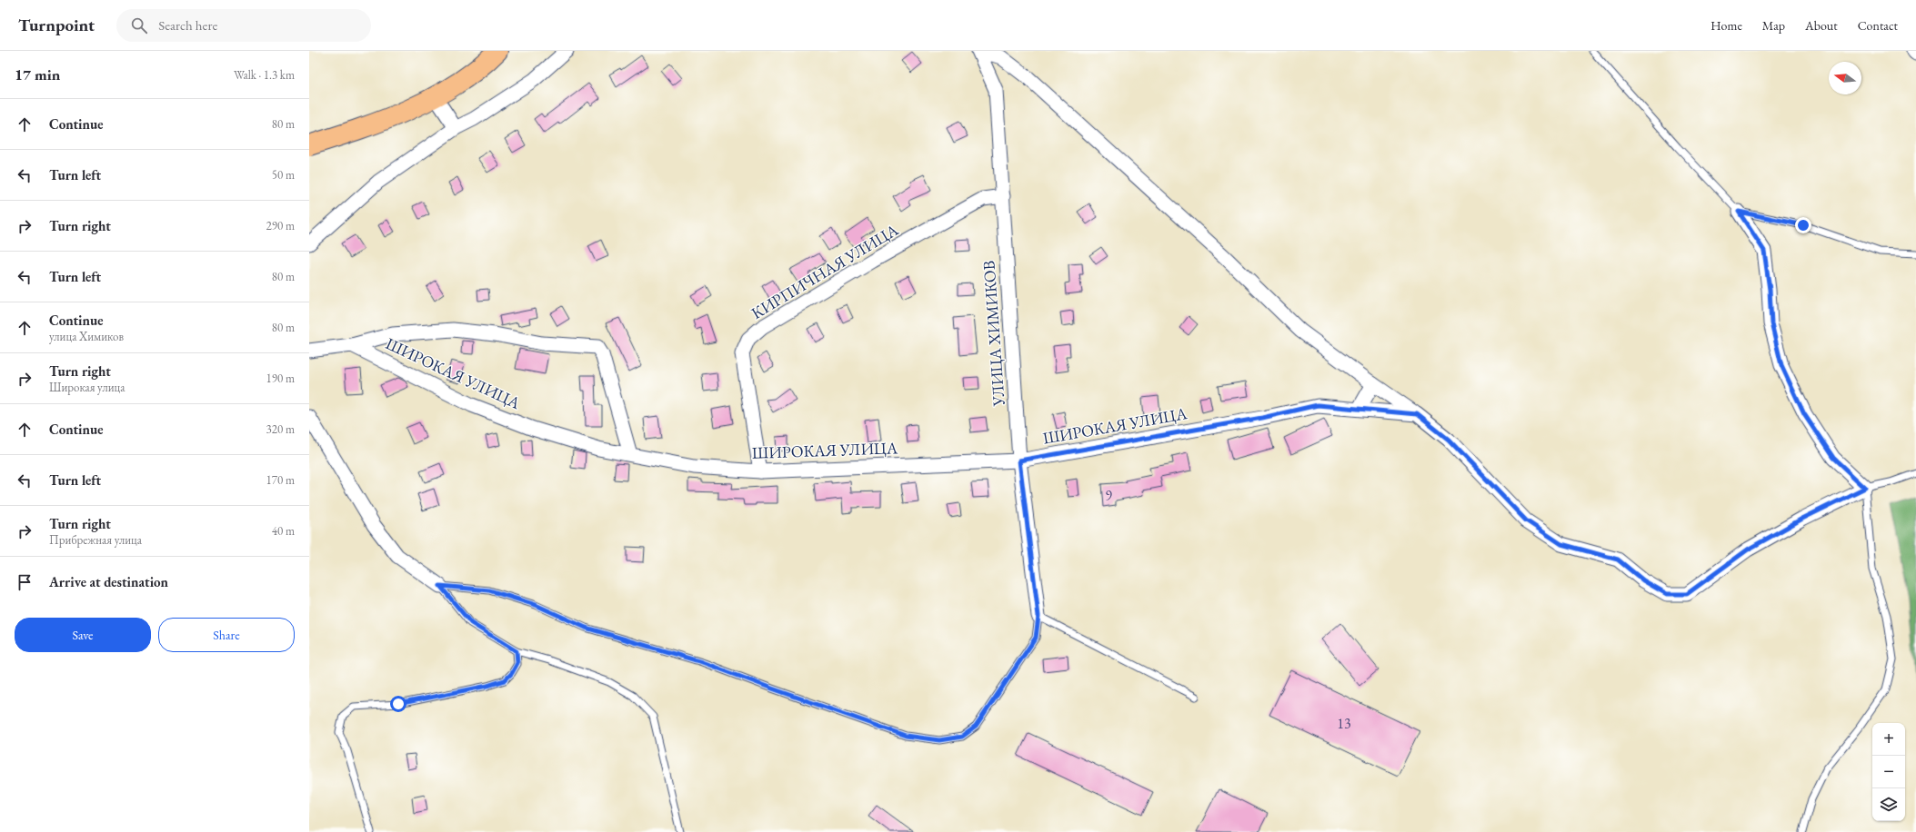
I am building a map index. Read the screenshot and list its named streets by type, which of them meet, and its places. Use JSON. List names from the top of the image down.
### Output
{
  "streets": {
    "street": ["КИРПИЧНАЯ УЛИЦА", "УЛИЦА ХИМИКОВ", "ШИРОКАЯ УЛИЦА"]
  },
  "crossings": [
    ["КИРПИЧНАЯ УЛИЦА", "УЛИЦА ХИМИКОВ"],
    ["КИРПИЧНАЯ УЛИЦА", "ШИРОКАЯ УЛИЦА"],
    ["УЛИЦА ХИМИКОВ", "ШИРОКАЯ УЛИЦА"]
  ],
  "house_numbers": ["9", "13"],
  "north": "left",
  "page": {
    "header": "Turnpoint",
    "search": "Search here",
    "nav": [
      "Home",
      "Map",
      "About",
      "Contact"
    ],
    "heading": ["17 min", "Walk · 1.3 km"],
    "list": [
      ["Continue", "80 m"],
      ["Turn left", "50 m"],
      ["Turn right", "290 m"],
      ["Turn left", "80 m"],
      ["Continue", "улица Химиков", "80 m"],
      ["Turn right", "Широкая улица", "190 m"],
      ["Continue", "320 m"],
      ["Turn left", "170 m"],
      ["Turn right", "Прибрежная улица", "40 m"],
      "Arrive at destination"
    ],
    "buttons": ["Save", "Share"],
    "map_buttons": ["+", "−"]
  }
}
